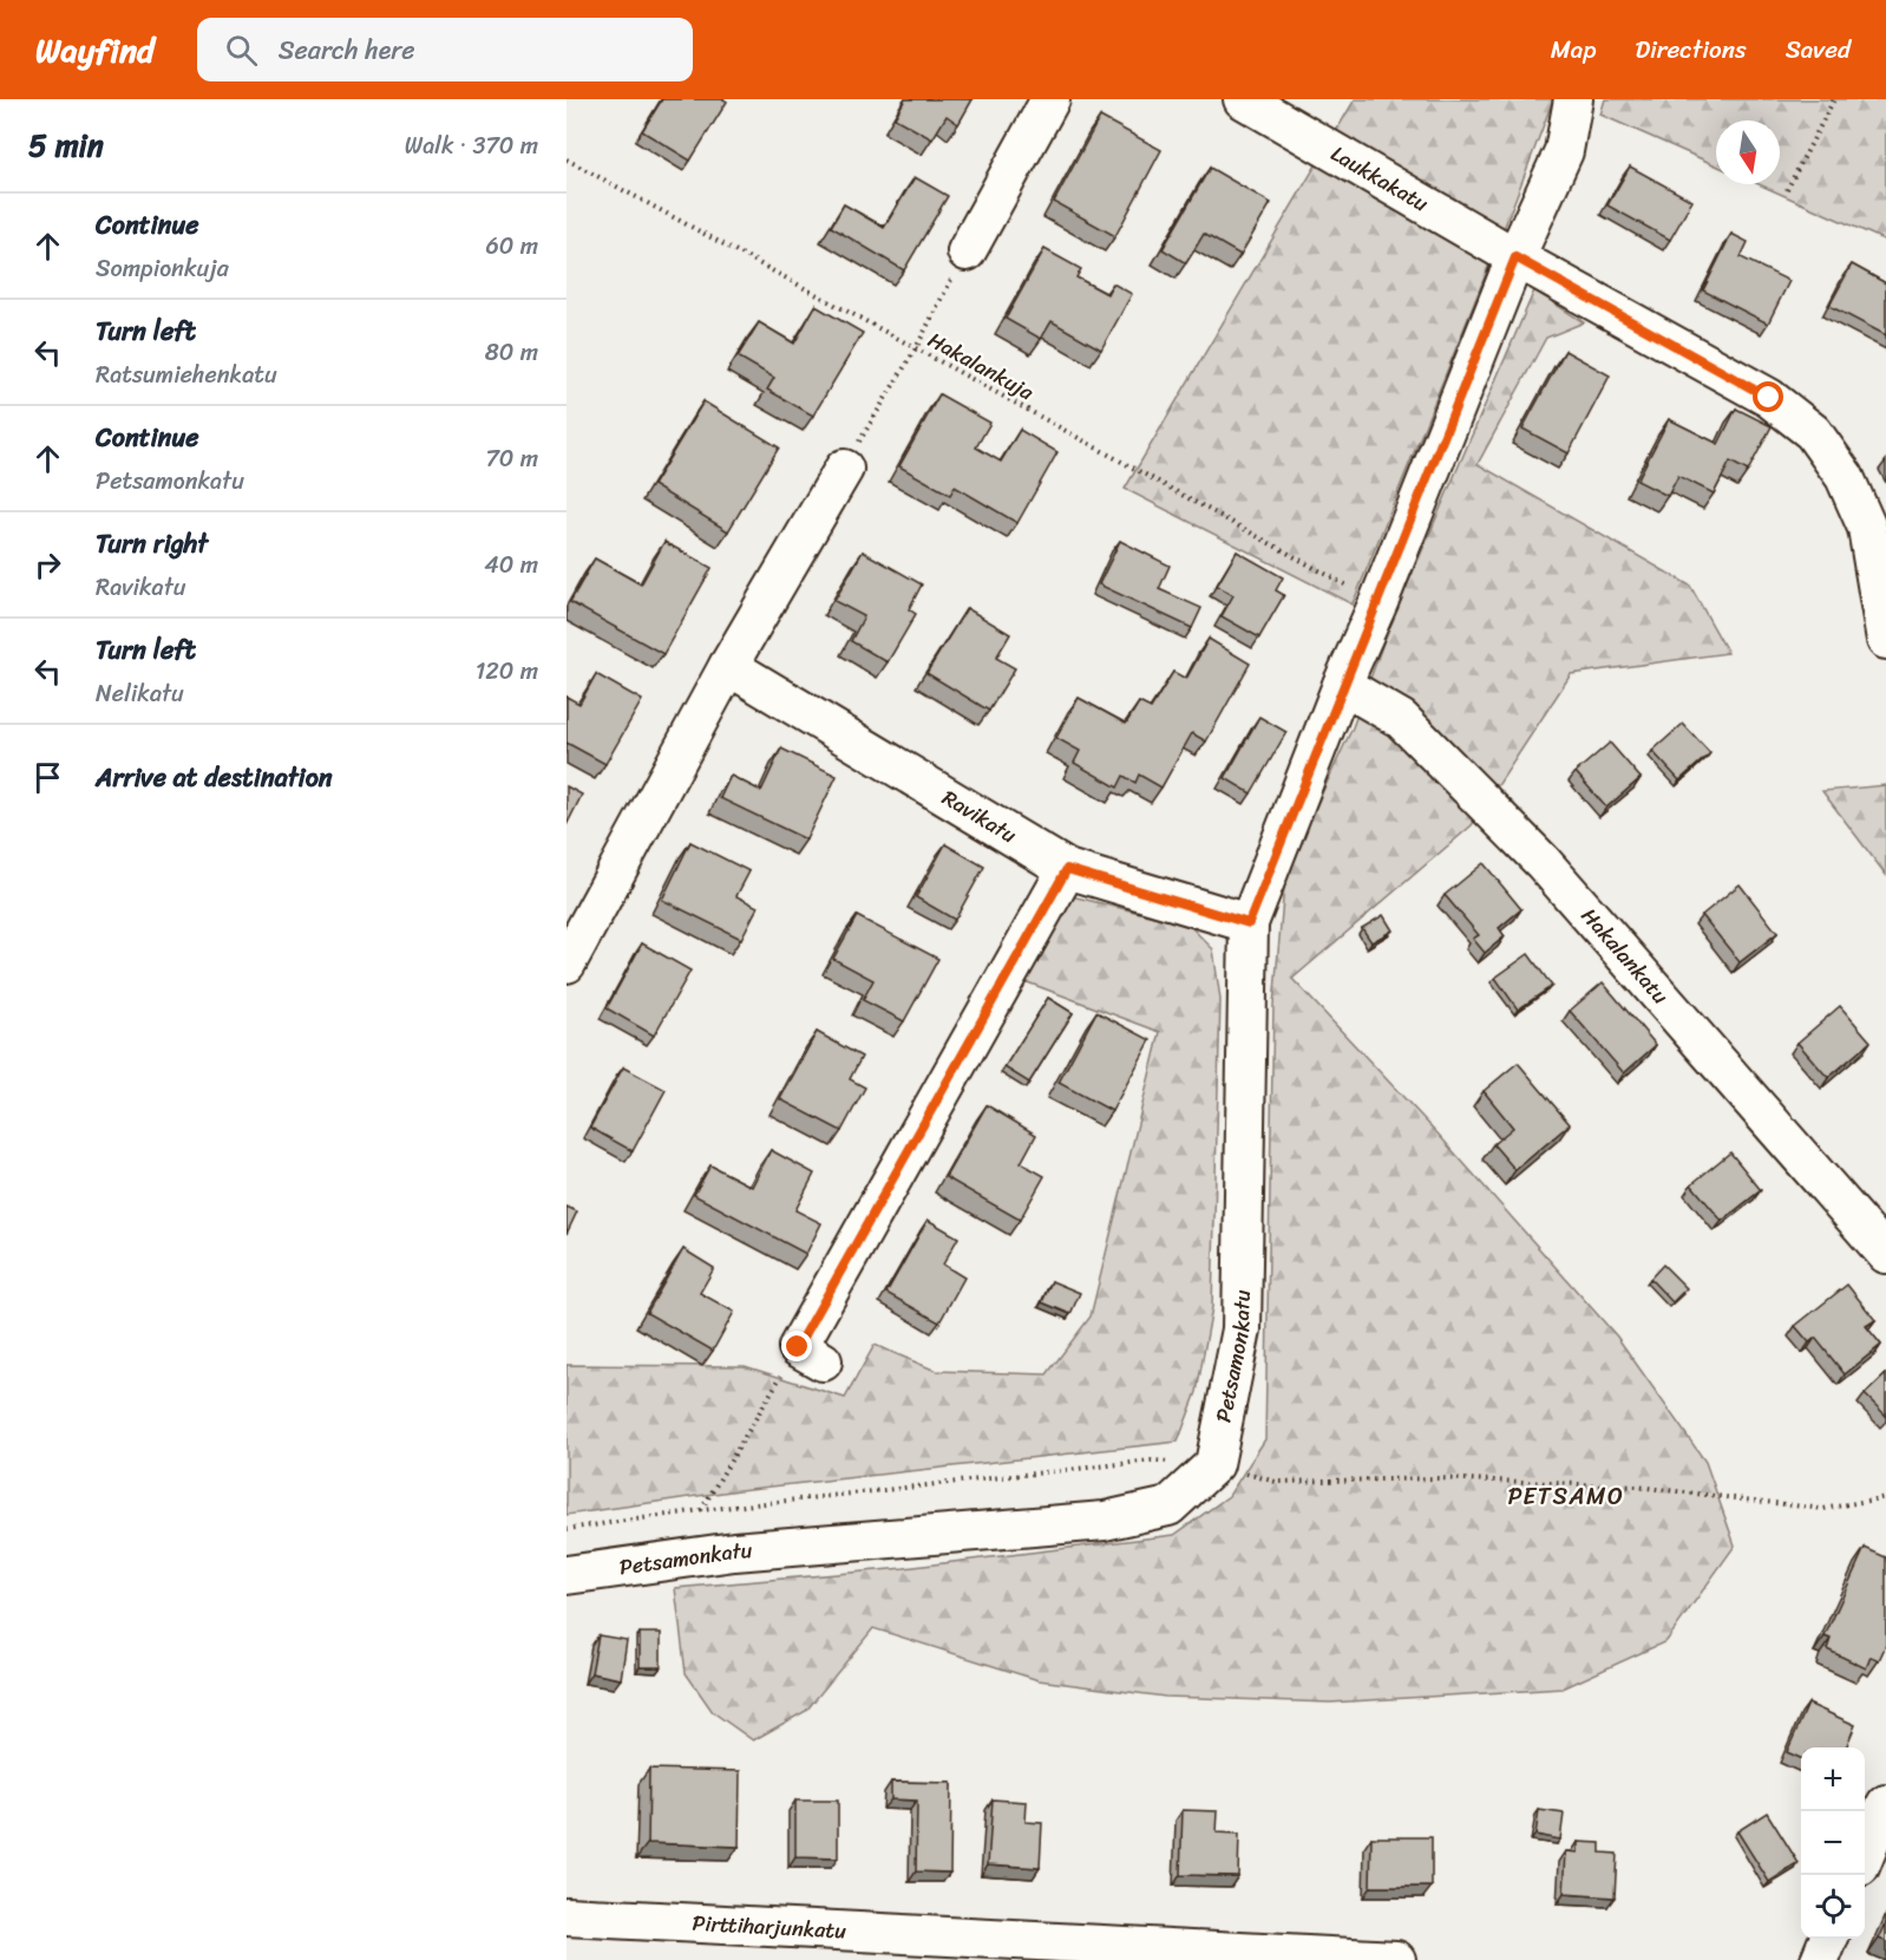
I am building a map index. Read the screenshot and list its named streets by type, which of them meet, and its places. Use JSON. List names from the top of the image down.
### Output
{
  "streets": {
    "street": [
      "Laukkakatu",
      "Ravikatu",
      "Hakalankatu",
      "Petsamonkatu",
      "Pirttiharjunkatu"
    ],
    "path": ["Hakalankuja"]
  },
  "crossings": [
    ["Laukkakatu", "Petsamonkatu"],
    ["Hakalankuja", "Petsamonkatu"],
    ["Ravikatu", "Petsamonkatu"],
    ["Hakalankatu", "Petsamonkatu"]
  ],
  "districts": ["PETSAMO"],
  "north": "bottom",
  "page": {
    "header": "Wayfind",
    "search": "Search here",
    "nav": ["Map", "Directions", "Saved"],
    "heading": ["5 min", "Walk · 370 m"],
    "list": [
      ["Continue", "Sompionkuja", "60 m"],
      ["Turn left", "Ratsumiehenkatu", "80 m"],
      ["Continue", "Petsamonkatu", "70 m"],
      ["Turn right", "Ravikatu", "40 m"],
      ["Turn left", "Nelikatu", "120 m"],
      "Arrive at destination"
    ],
    "map_buttons": ["+", "−"]
  }
}
